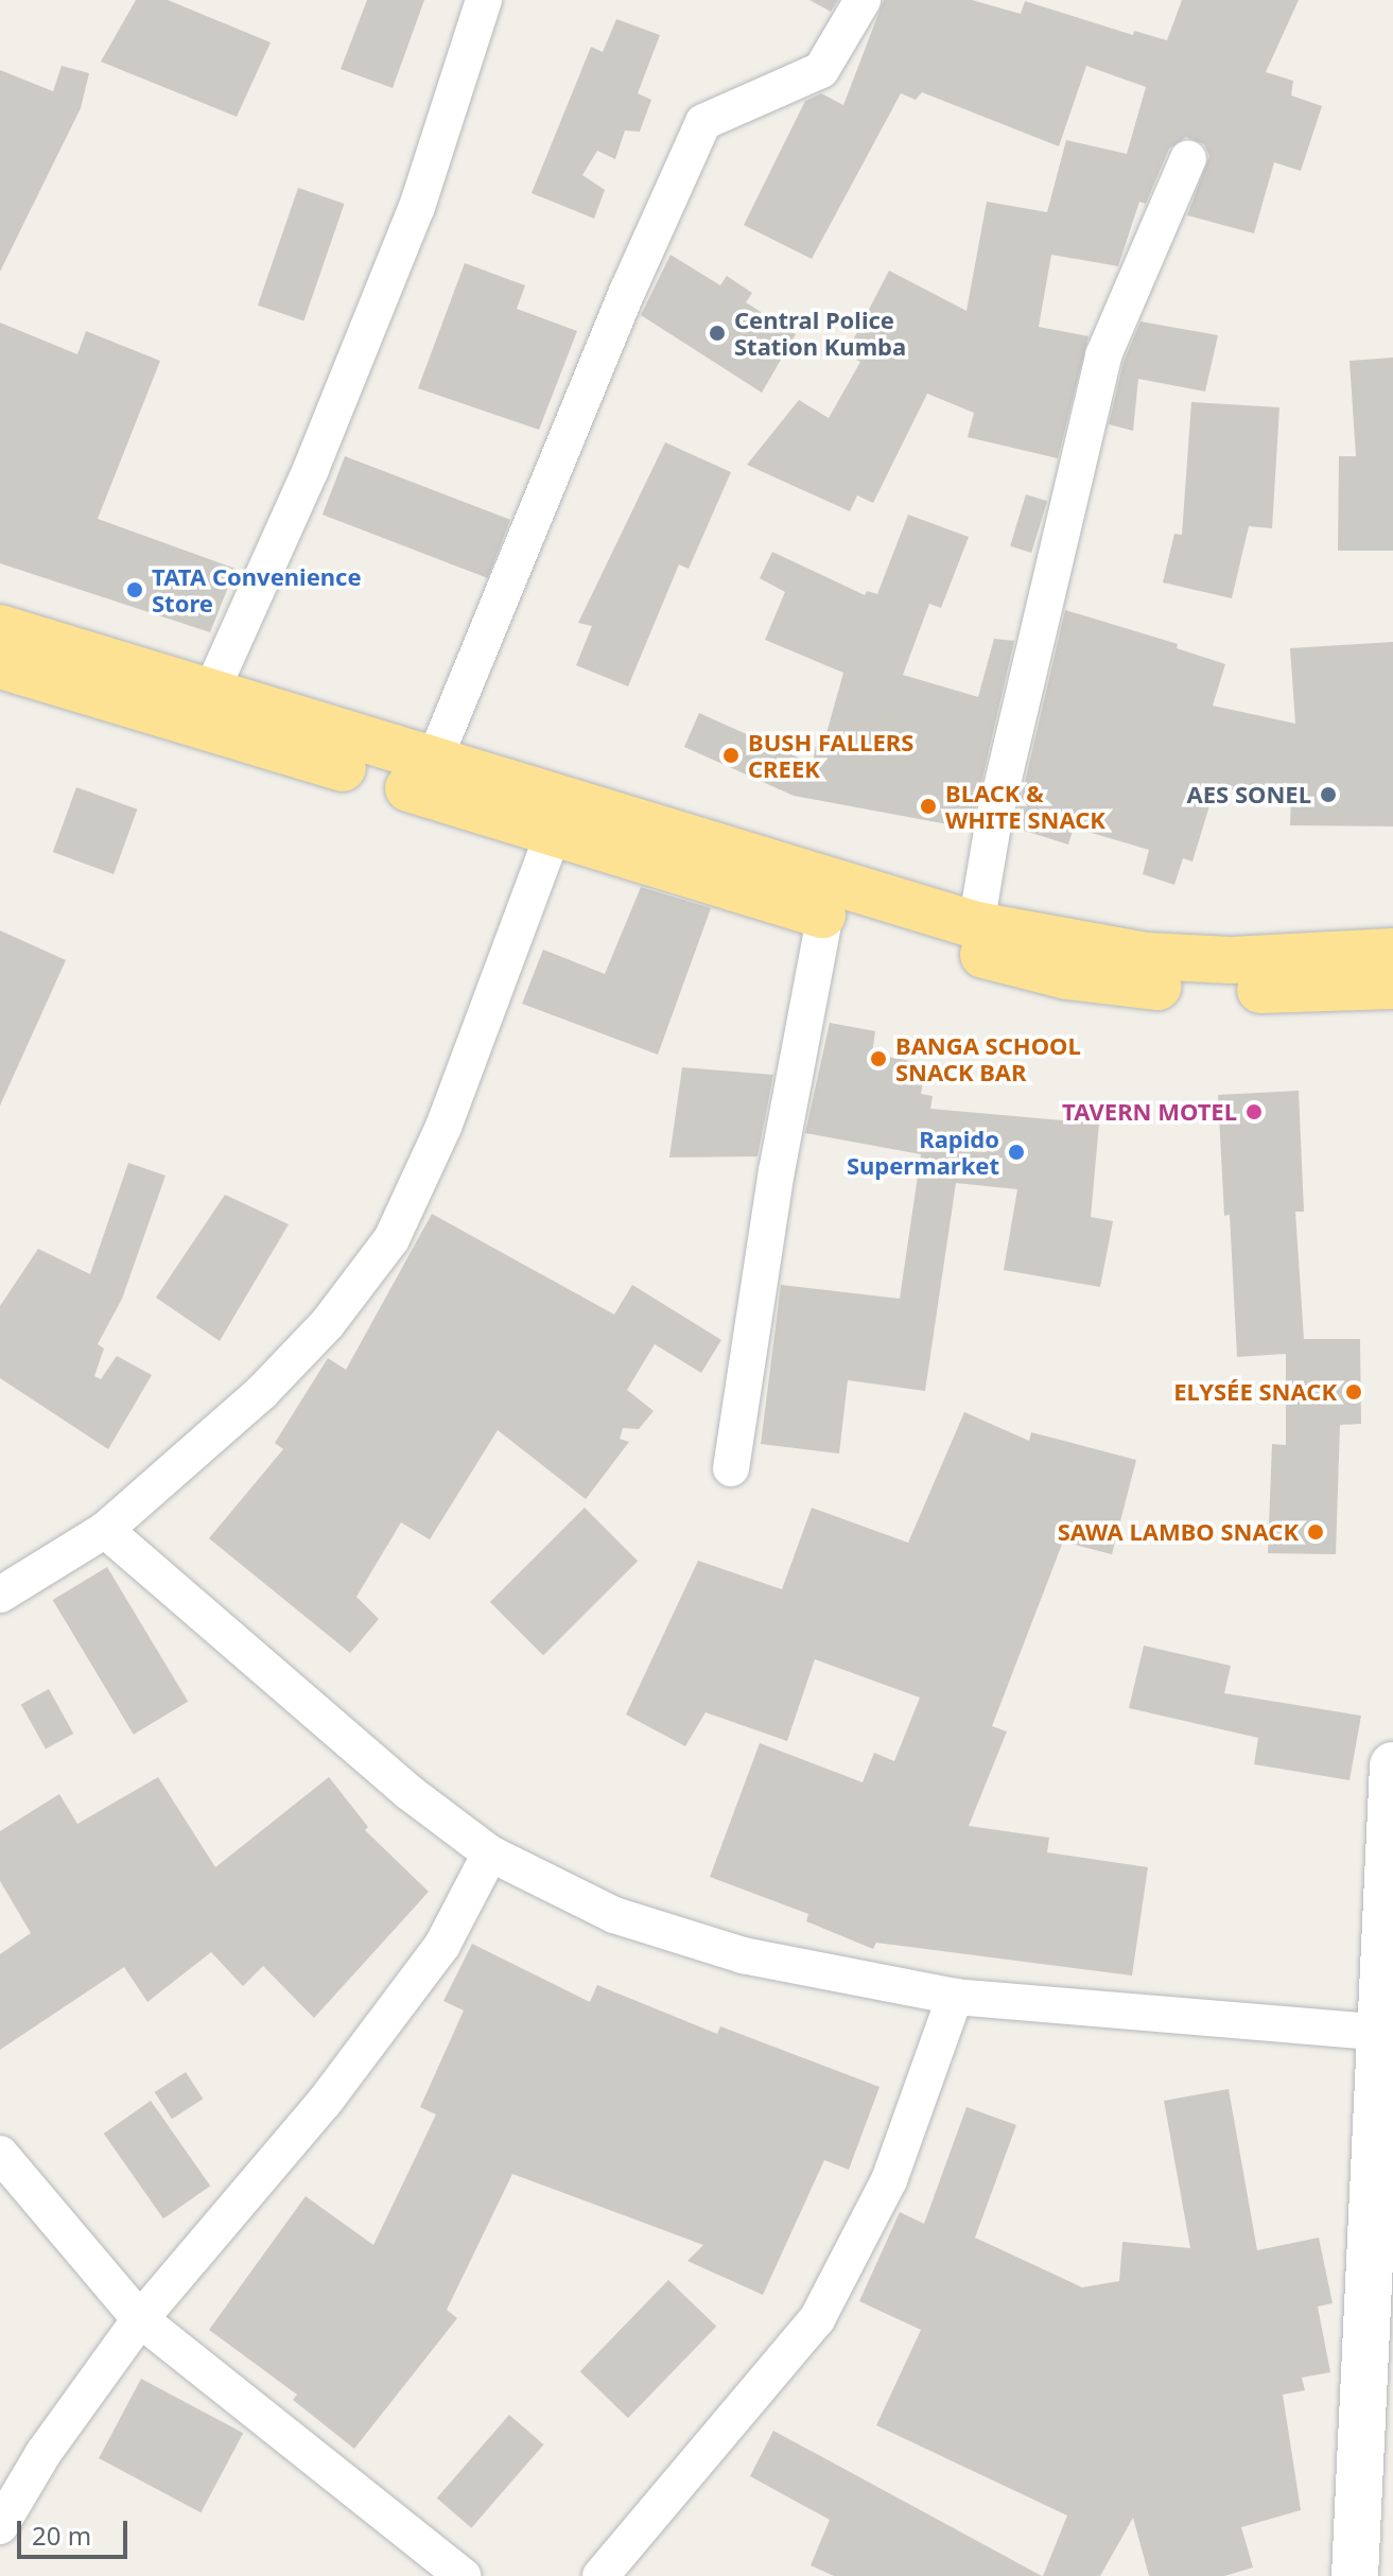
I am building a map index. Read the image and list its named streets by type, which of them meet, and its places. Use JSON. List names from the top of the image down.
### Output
{
  "places": [
    "Central Police Station Kumba",
    "TATA Convenience Store",
    "BUSH FALLERS CREEK",
    "AES SONEL",
    "BLACK & WHITE SNACK",
    "BANGA SCHOOL SNACK BAR",
    "TAVERN MOTEL",
    "Rapido Supermarket",
    "ELYSÉE SNACK",
    "SAWA LAMBO SNACK"
  ],
  "scale_bar": "20 m"
}
